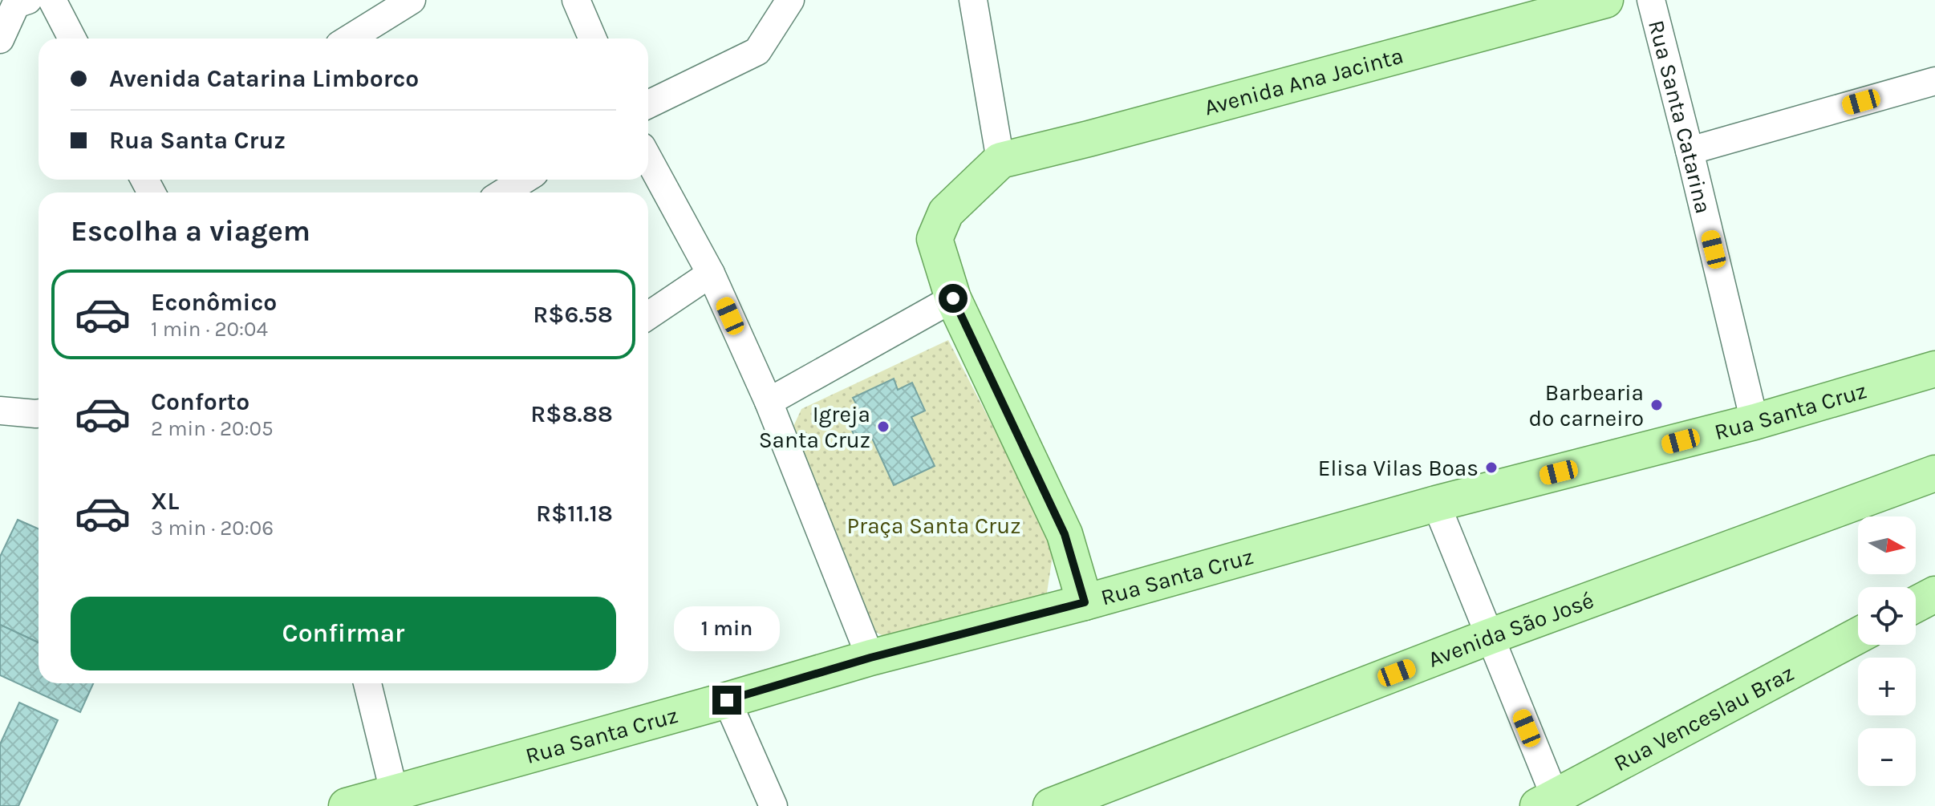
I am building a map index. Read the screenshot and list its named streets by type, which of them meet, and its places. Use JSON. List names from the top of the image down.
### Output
{
  "streets": {
    "main road": [
      "Avenida Ana Jacinta",
      "Rua Santa Cruz",
      "Avenida São José",
      "Rua Venceslau Braz"
    ],
    "street": ["Rua Santa Catarina"]
  },
  "crossings": [
    ["Rua Santa Catarina", "Rua Santa Cruz"]
  ],
  "parks": ["Praça Santa Cruz"],
  "places": ["Barbearia do carneiro", "Igreja Santa Cruz", "Elisa Vilas Boas"],
  "north": "right",
  "page": {
    "banner": ["Avenida Catarina Limborco", "Rua Santa Cruz"],
    "heading": "Escolha a viagem",
    "list": [
      {
        "name": "Econômico",
        "note": "1 min · 20:04",
        "value": "R$6.58"
      },
      {
        "name": "Conforto",
        "note": "2 min · 20:05",
        "value": "R$8.88"
      },
      {
        "name": "XL",
        "note": "3 min · 20:06",
        "value": "R$11.18"
      }
    ],
    "map_buttons": ["+", "−"],
    "buttons": "Confirmar",
    "bubble": "1 min"
  }
}
